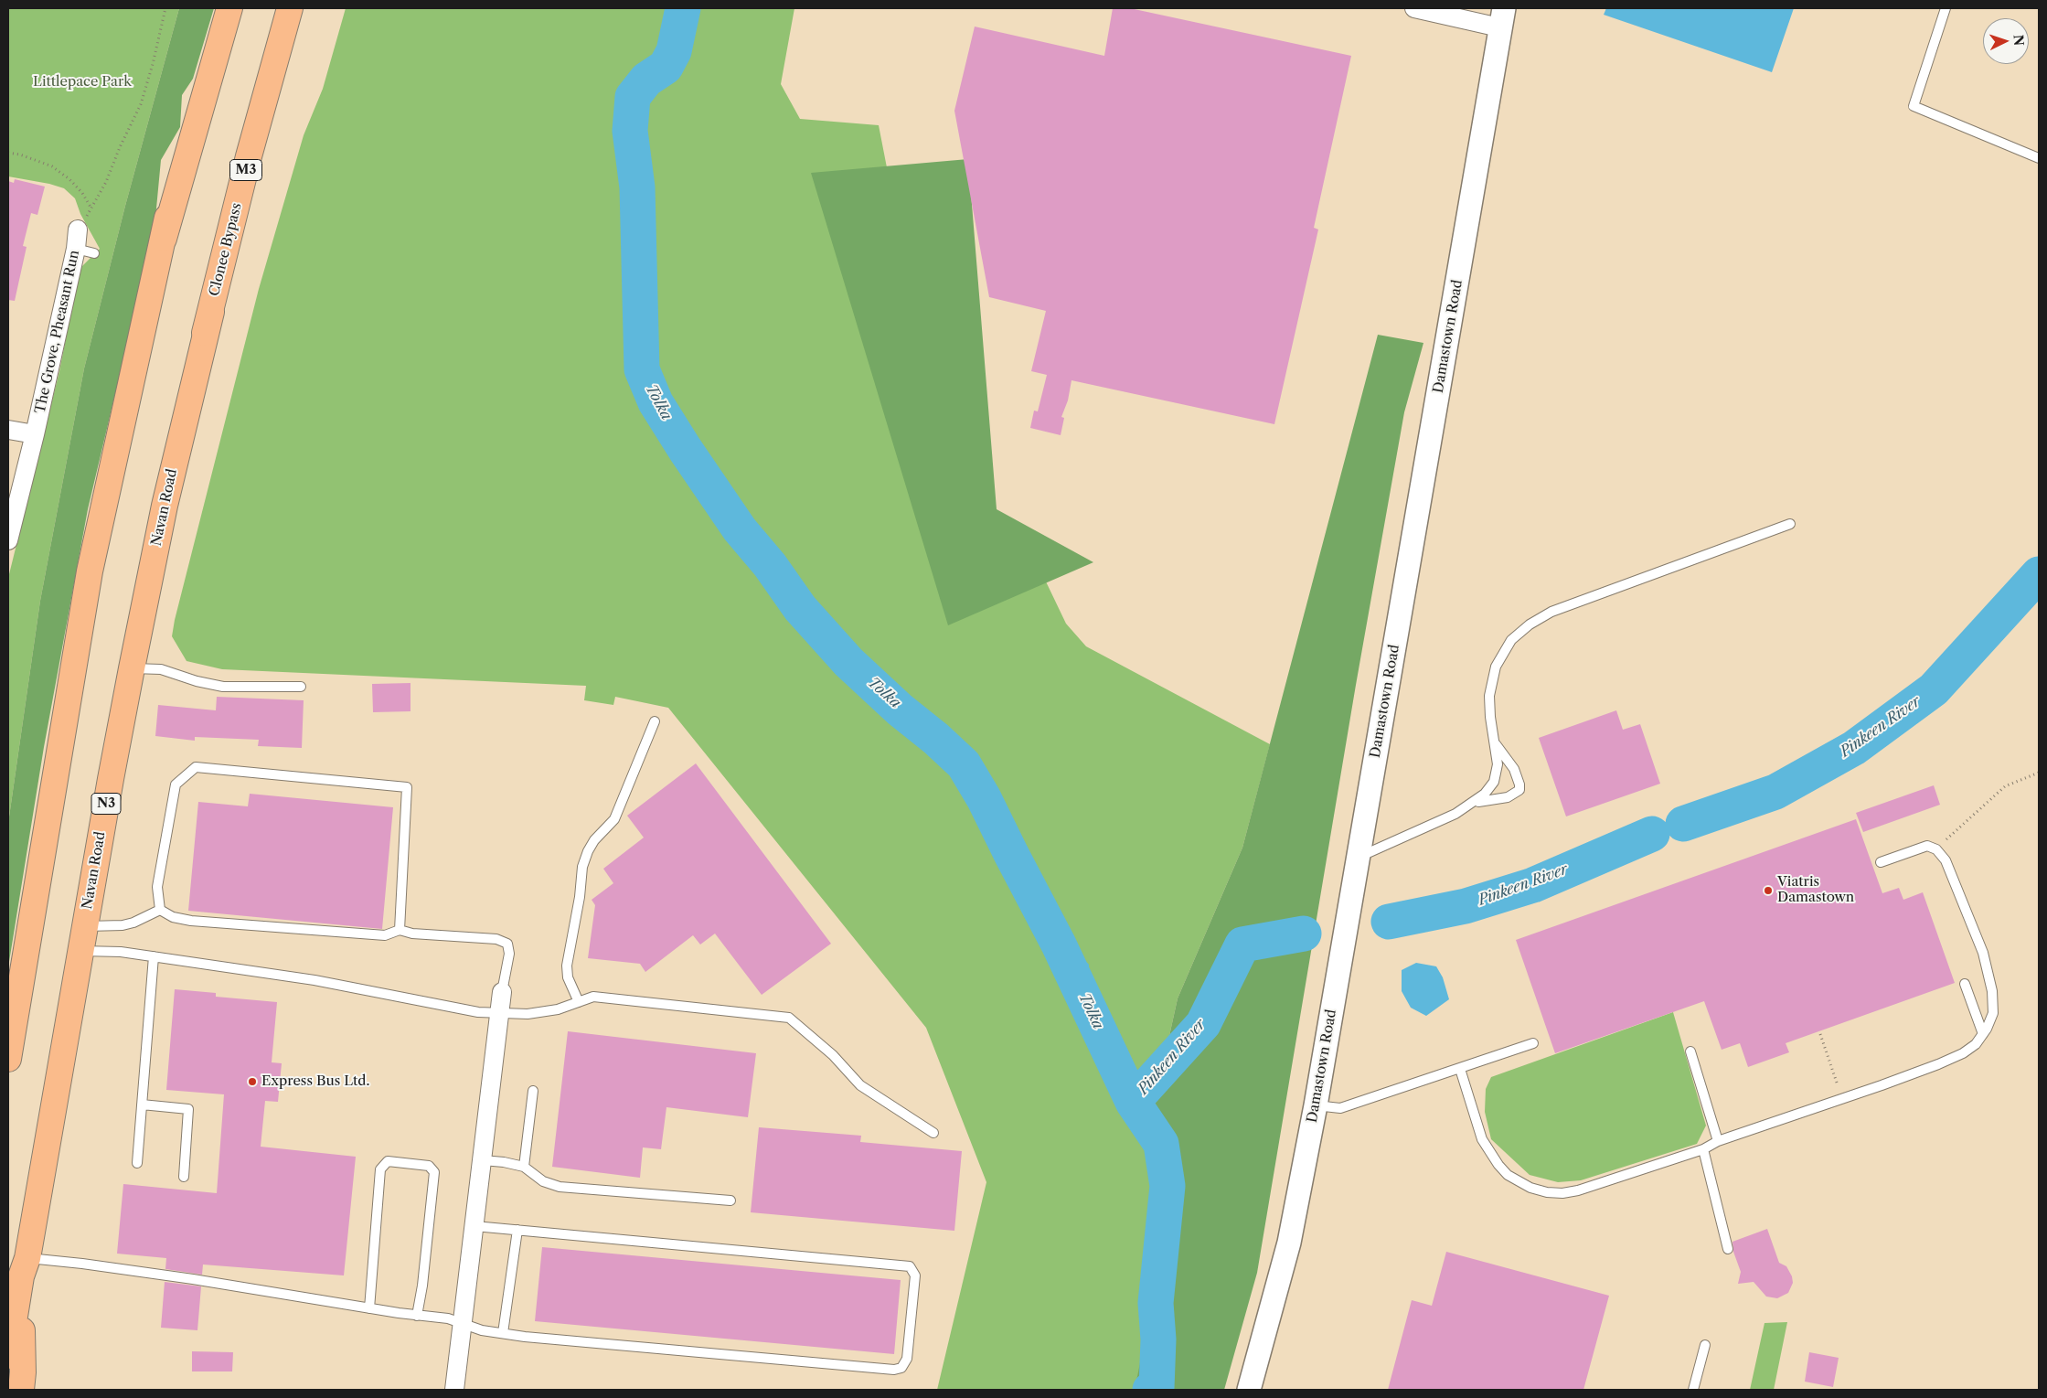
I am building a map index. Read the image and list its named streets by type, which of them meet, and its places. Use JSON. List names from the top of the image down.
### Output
{
  "streets": {
    "highway": [
      "M3",
      "Clonee Bypass",
      "Navan Road",
      "N3"
    ],
    "street": ["The Grove, Pheasant Run", "Damastown Road"]
  },
  "crossings": [
    ["Clonee Bypass", "Navan Road"],
    ["Navan Road", "N3"]
  ],
  "water": ["Tolka", "Pinkeen River"],
  "parks": ["Littlepace Park"],
  "places": ["Viatris Damastown", "Express Bus Ltd."],
  "north": "right"
}
